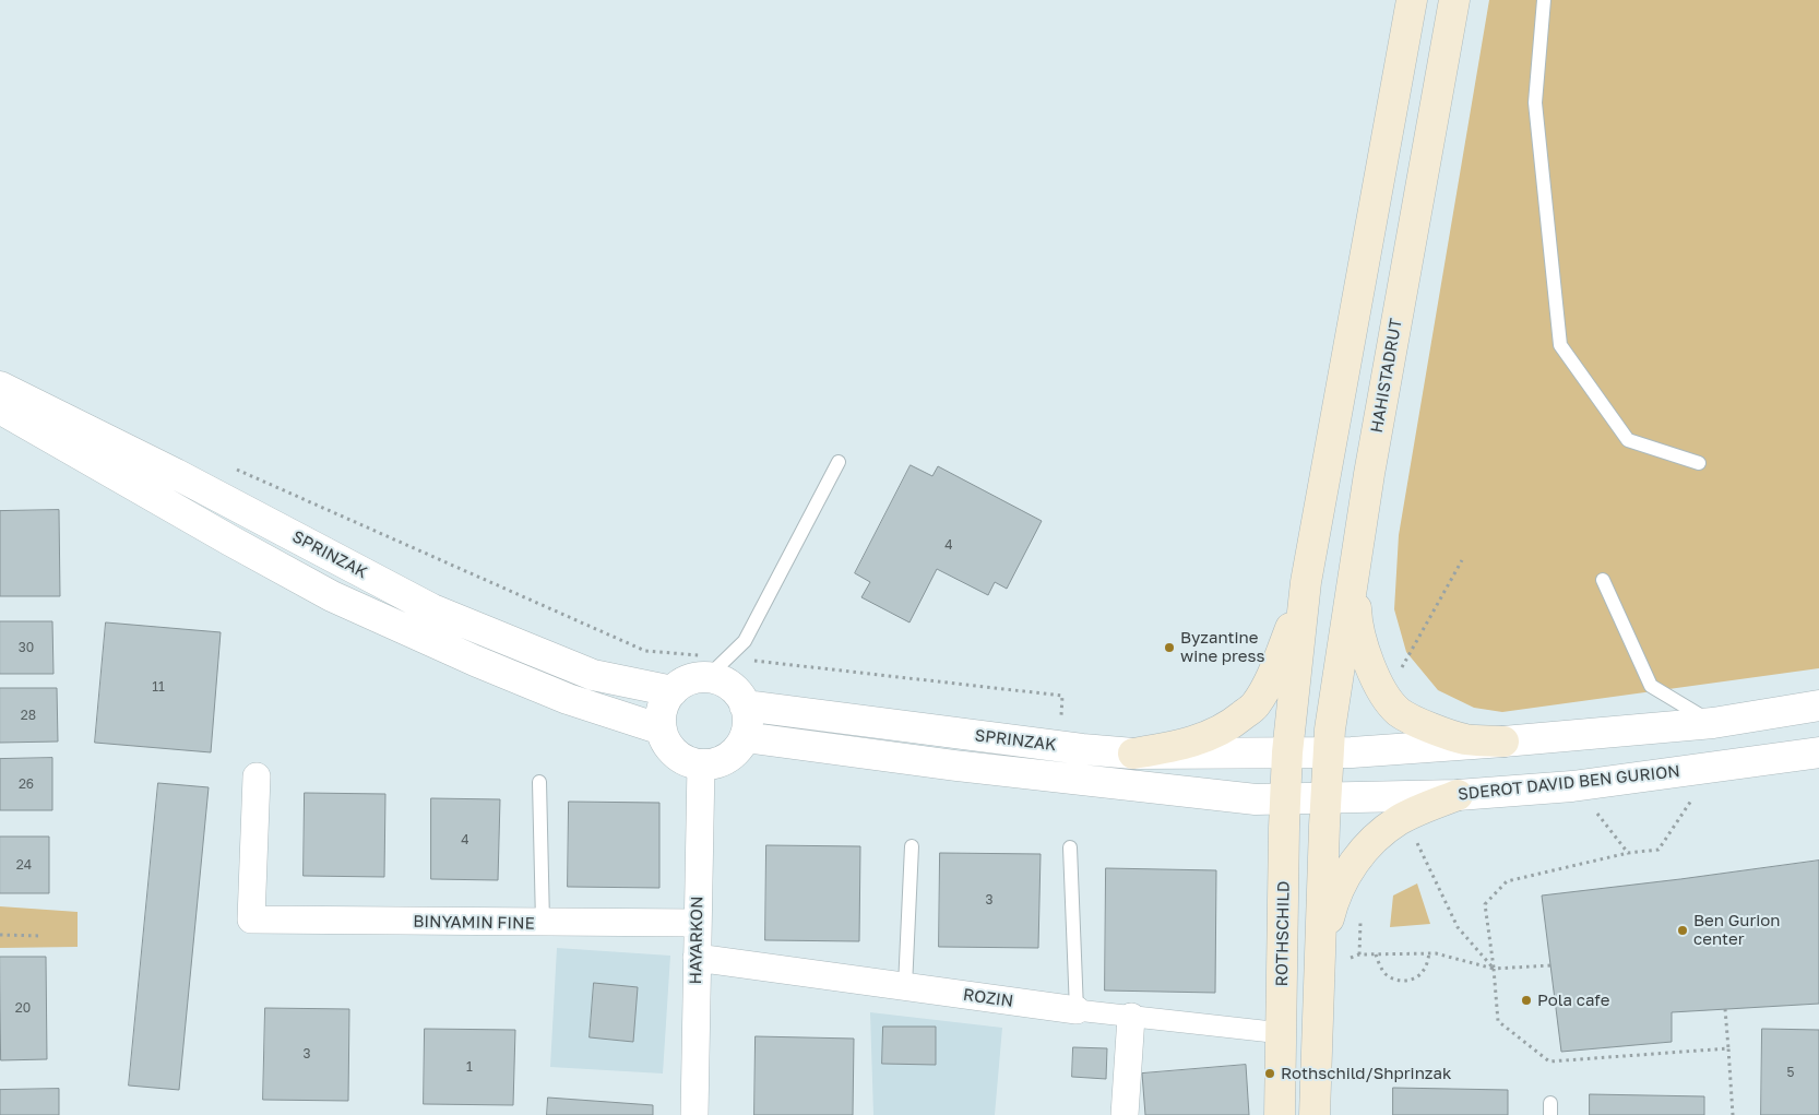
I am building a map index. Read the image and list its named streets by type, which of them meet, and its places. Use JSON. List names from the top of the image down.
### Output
{
  "streets": {
    "main road": ["HAHISTADRUT", "ROTHSCHILD"],
    "street": [
      "SPRINZAK",
      "SDEROT DAVID BEN GURION",
      "BINYAMIN FINE",
      "HAYARKON",
      "ROZIN"
    ]
  },
  "crossings": [
    ["SPRINZAK", "SDEROT DAVID BEN GURION"],
    ["SPRINZAK", "ROTHSCHILD"],
    ["SPRINZAK", "HAYARKON"],
    ["SDEROT DAVID BEN GURION", "ROTHSCHILD"],
    ["BINYAMIN FINE", "HAYARKON"],
    ["ROTHSCHILD", "ROZIN"],
    ["HAYARKON", "ROZIN"]
  ],
  "places": [
    "Byzantine wine press",
    "Ben Gurion center",
    "Pola cafe",
    "Rothschild/Shprinzak"
  ],
  "house_numbers": [
    "4",
    "30",
    "11",
    "28",
    "26",
    "4",
    "24",
    "3",
    "20",
    "3",
    "1",
    "5"
  ]
}
